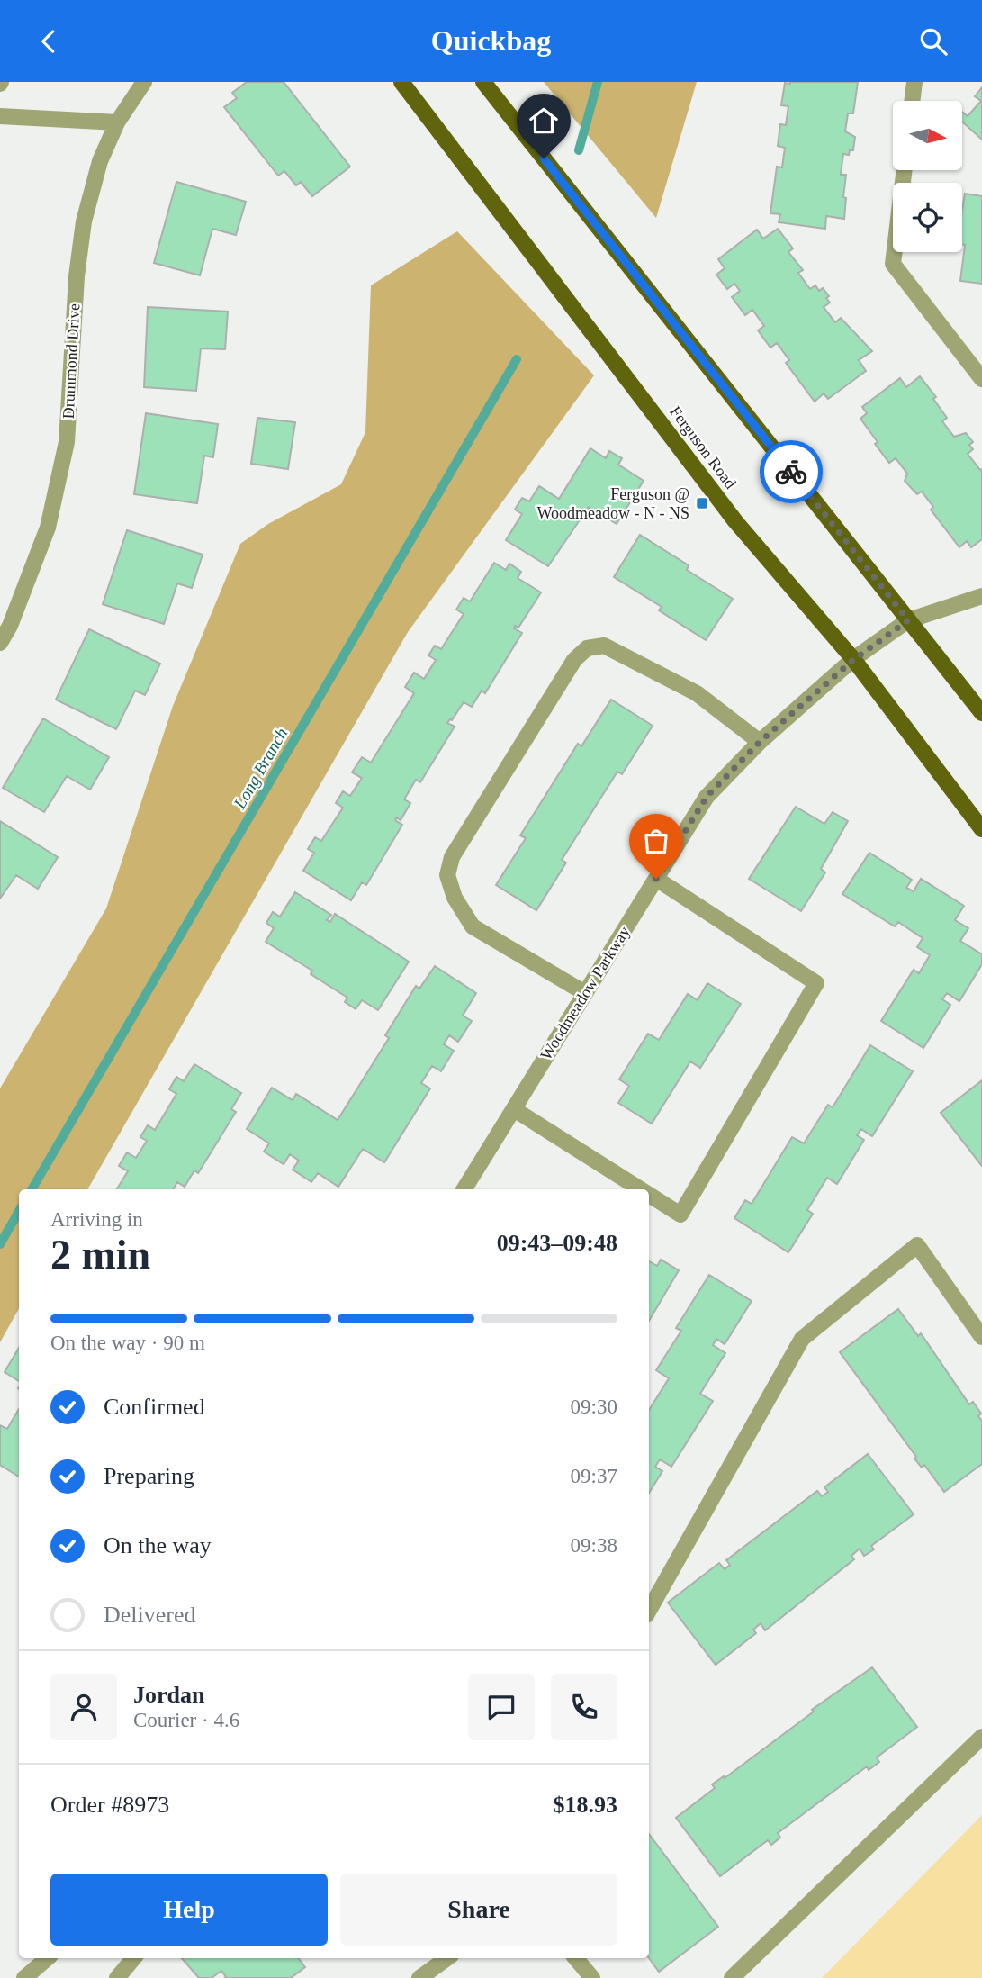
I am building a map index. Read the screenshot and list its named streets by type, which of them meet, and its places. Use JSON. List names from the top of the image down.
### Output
{
  "streets": {
    "main road": ["Ferguson Road"],
    "street": ["Drummond Drive", "Woodmeadow Parkway"]
  },
  "crossings": [
    ["Ferguson Road", "Woodmeadow Parkway"]
  ],
  "water": ["Long Branch"],
  "places": {
    "transit": ["Ferguson @ Woodmeadow - N - NS"]
  },
  "north": "right",
  "page": {
    "header": "Quickbag",
    "heading": ["2 min", "Arriving in", "09:43–09:48"],
    "panel": [
      "Jordan",
      "Courier · 4.6",
      "Order #8973",
      "$18.93"
    ],
    "bar": "On the way · 90 m",
    "list": [
      ["Confirmed", "09:30"],
      ["Preparing", "09:37"],
      ["On the way", "09:38"],
      "Delivered"
    ],
    "buttons": ["Help", "Share"]
  }
}
